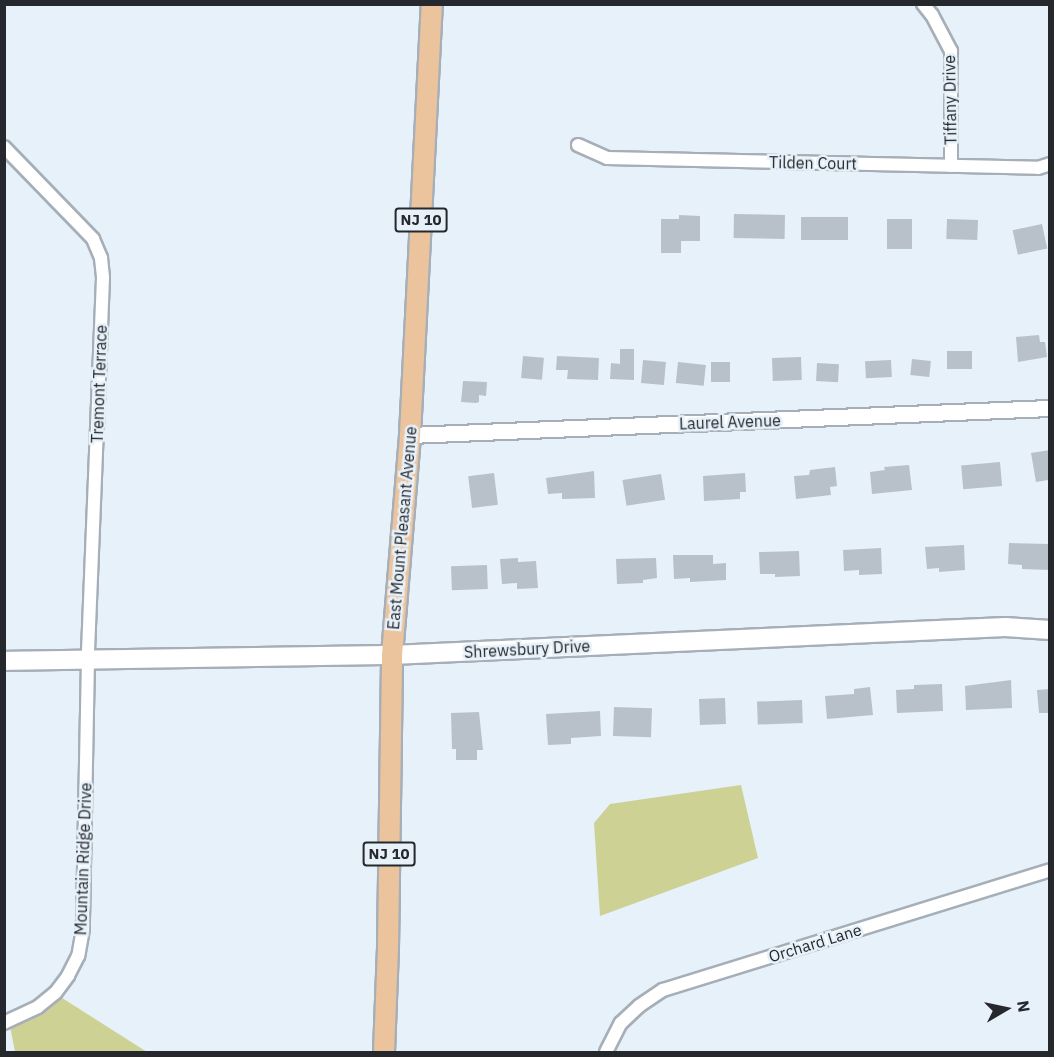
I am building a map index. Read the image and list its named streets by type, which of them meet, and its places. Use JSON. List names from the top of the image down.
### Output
{
  "streets": {
    "main road": ["NJ 10", "East Mount Pleasant Avenue", "Shrewsbury Drive"],
    "street": [
      "Tiffany Drive",
      "Tilden Court",
      "Tremont Terrace",
      "Laurel Avenue",
      "Mountain Ridge Drive",
      "Orchard Lane"
    ]
  },
  "crossings": [
    ["Tiffany Drive", "Tilden Court"],
    ["Tremont Terrace", "Shrewsbury Drive"],
    ["Tremont Terrace", "Mountain Ridge Drive"],
    ["Laurel Avenue", "East Mount Pleasant Avenue"],
    ["East Mount Pleasant Avenue", "Shrewsbury Drive"],
    ["Shrewsbury Drive", "Mountain Ridge Drive"]
  ],
  "north": "right"
}
